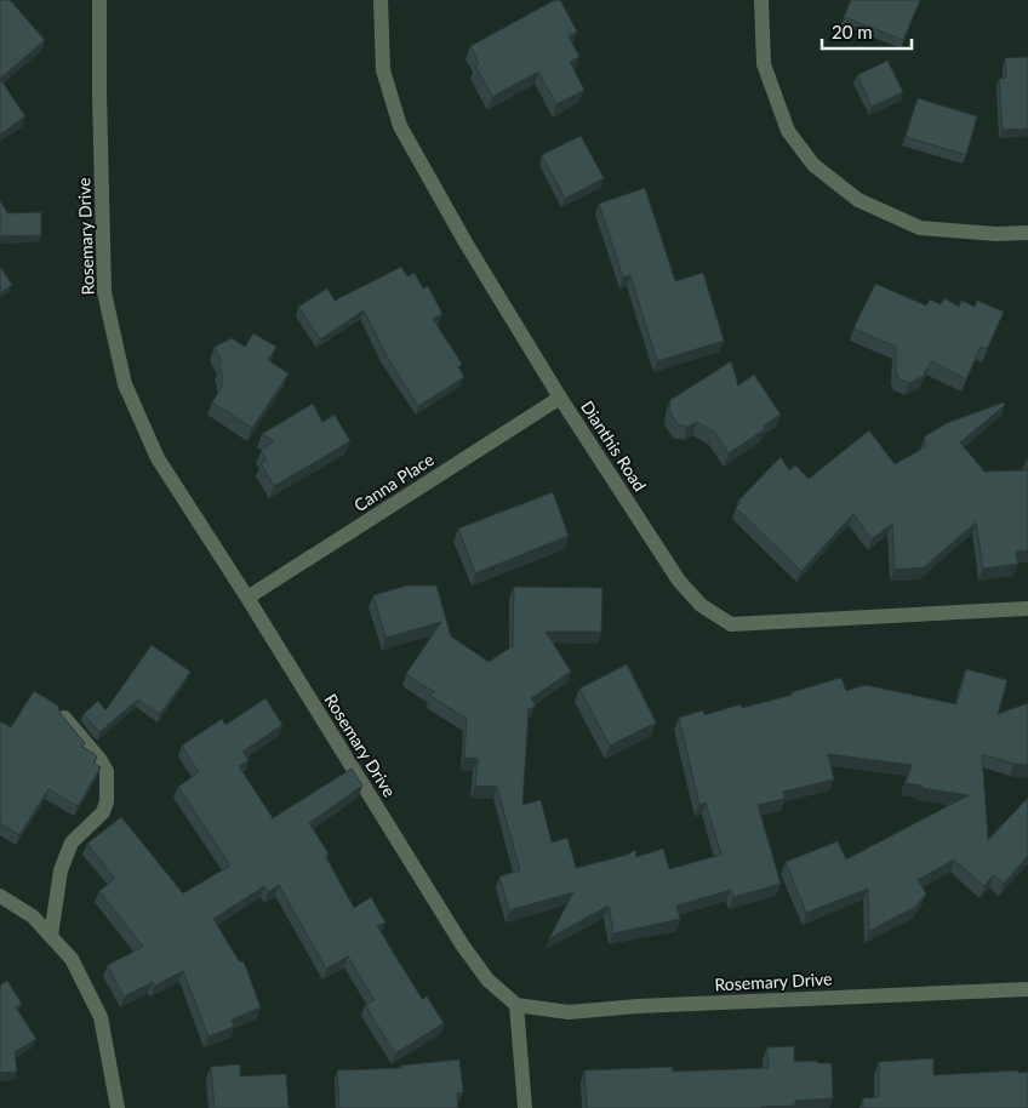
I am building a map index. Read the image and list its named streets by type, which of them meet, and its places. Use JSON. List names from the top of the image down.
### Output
{
  "streets": {
    "street": ["Rosemary Drive", "Dianthis Road", "Canna Place"]
  },
  "crossings": [
    ["Rosemary Drive", "Canna Place"],
    ["Dianthis Road", "Canna Place"]
  ],
  "scale_bar": "20 m"
}
